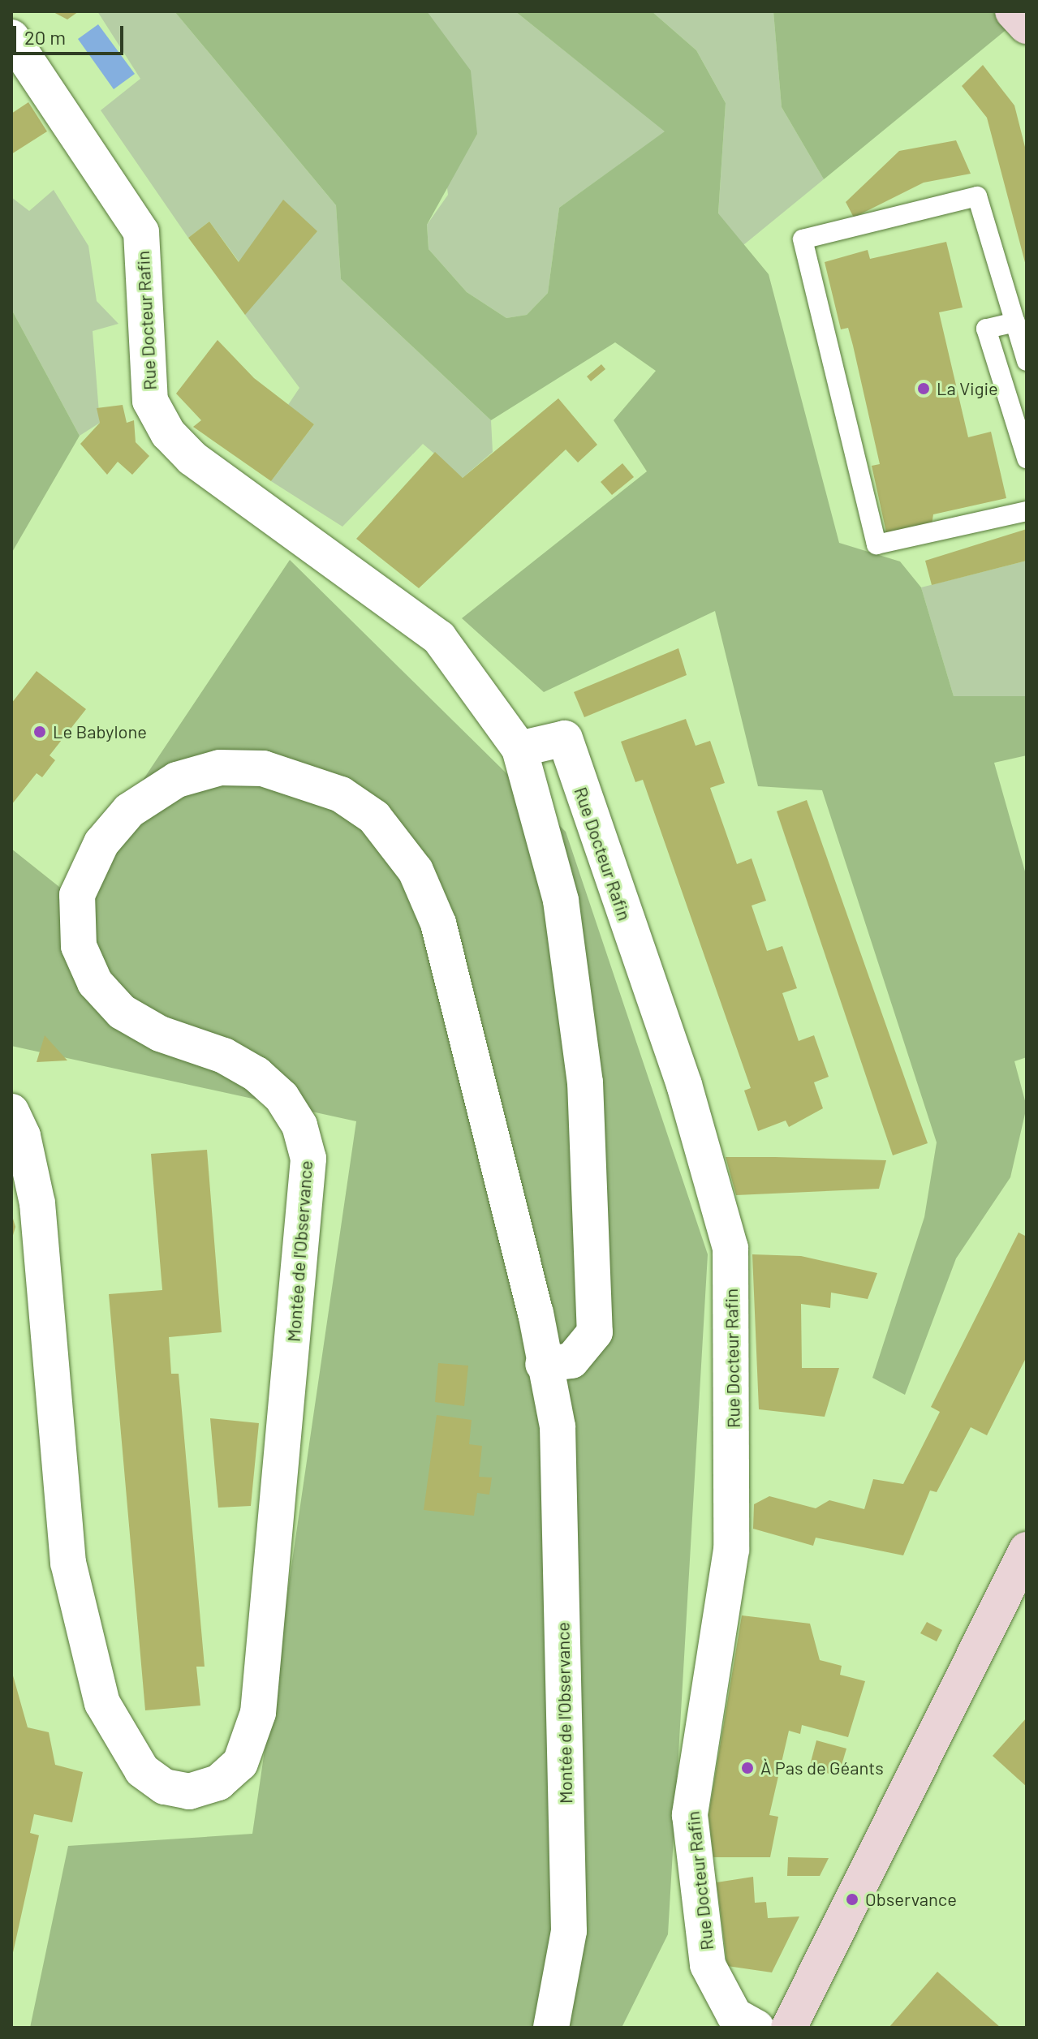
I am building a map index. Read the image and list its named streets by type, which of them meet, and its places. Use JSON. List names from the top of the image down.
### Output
{
  "streets": {
    "street": ["Rue Docteur Rafin", "Montée de l'Observance"]
  },
  "crossings": [
    ["Rue Docteur Rafin", "Montée de l'Observance"]
  ],
  "places": [
    "La Vigie",
    "Le Babylone",
    "À Pas de Géants",
    "Observance"
  ],
  "scale_bar": "20 m"
}
